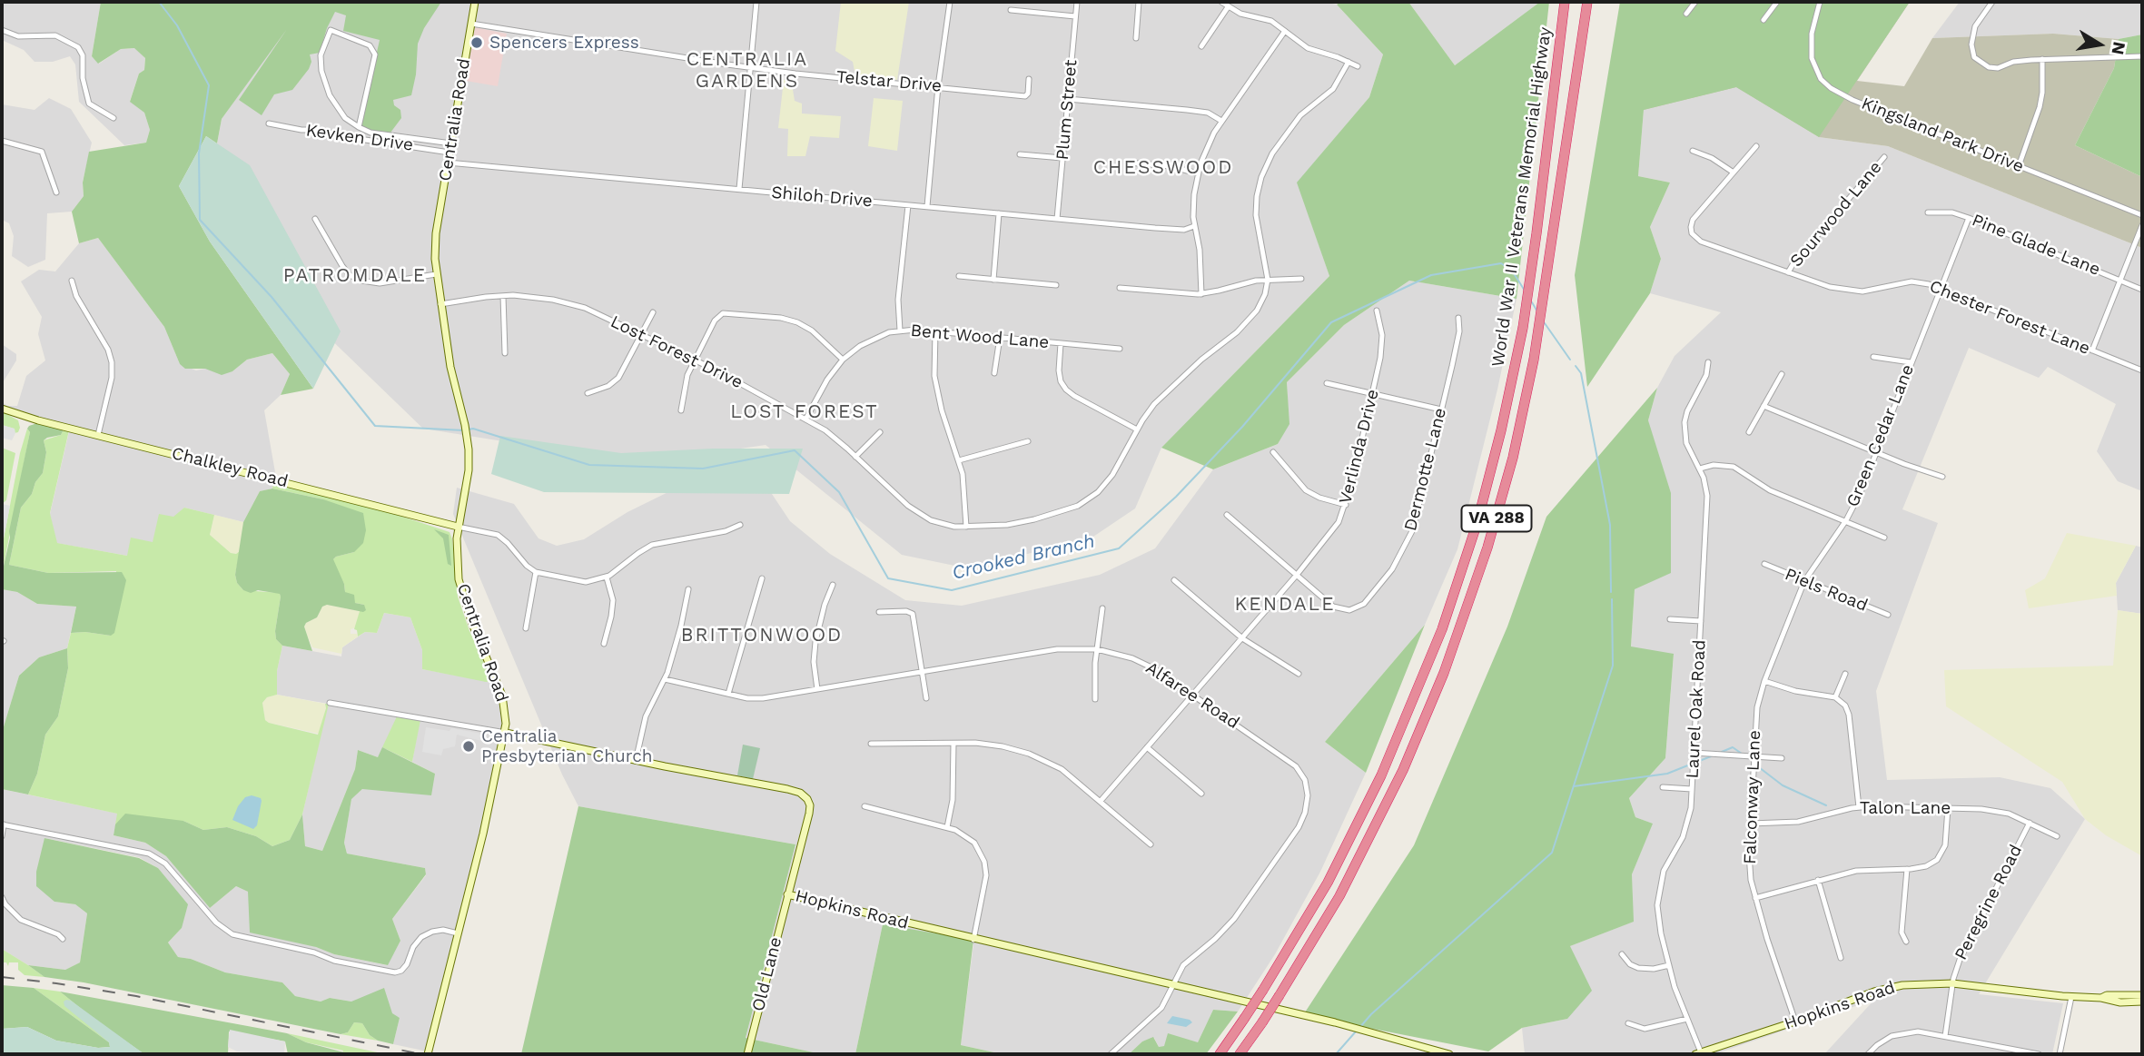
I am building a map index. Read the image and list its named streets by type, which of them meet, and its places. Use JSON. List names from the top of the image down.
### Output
{
  "streets": {
    "highway": ["World War II Veterans Memorial Highway", "VA 288"],
    "main road": [
      "Centralia Road",
      "Chalkley Road",
      "Hopkins Road",
      "Old Lane"
    ],
    "street": [
      "Telstar Drive",
      "Plum Street",
      "Kingsland Park Drive",
      "Kevken Drive",
      "Shiloh Drive",
      "Sourwood Lane",
      "Pine Glade Lane",
      "Chester Forest Lane",
      "Bent Wood Lane",
      "Lost Forest Drive",
      "Green Cedar Lane",
      "Verlinda Drive",
      "Dermotte Lane",
      "Piels Road",
      "Alfaree Road",
      "Laurel Oak Road",
      "Falconway Lane",
      "Talon Lane",
      "Peregrine Road"
    ]
  },
  "crossings": [
    ["Telstar Drive", "Centralia Road"],
    ["Plum Street", "Shiloh Drive"],
    ["Centralia Road", "Kevken Drive"],
    ["Centralia Road", "Shiloh Drive"],
    ["Centralia Road", "Lost Forest Drive"],
    ["Centralia Road", "Chalkley Road"],
    ["Centralia Road", "Hopkins Road"],
    ["Sourwood Lane", "Chester Forest Lane"],
    ["Pine Glade Lane", "Green Cedar Lane"],
    ["Chester Forest Lane", "Green Cedar Lane"],
    ["Bent Wood Lane", "Lost Forest Drive"],
    ["Green Cedar Lane", "Piels Road"],
    ["Green Cedar Lane", "Falconway Lane"],
    ["Verlinda Drive", "Dermotte Lane"],
    ["Verlinda Drive", "Alfaree Road"],
    ["Alfaree Road", "Hopkins Road"],
    ["Laurel Oak Road", "Hopkins Road"],
    ["Falconway Lane", "Talon Lane"],
    ["Falconway Lane", "Hopkins Road"],
    ["Talon Lane", "Peregrine Road"],
    ["Peregrine Road", "Hopkins Road"],
    ["Hopkins Road", "Old Lane"]
  ],
  "districts": [
    "CENTRALIA GARDENS",
    "CHESSWOOD",
    "PATROMDALE",
    "LOST FOREST",
    "KENDALE",
    "BRITTONWOOD"
  ],
  "water": ["Crooked Branch"],
  "places": ["Spencers Express", "Centralia Presbyterian Church"],
  "north": "right"
}
